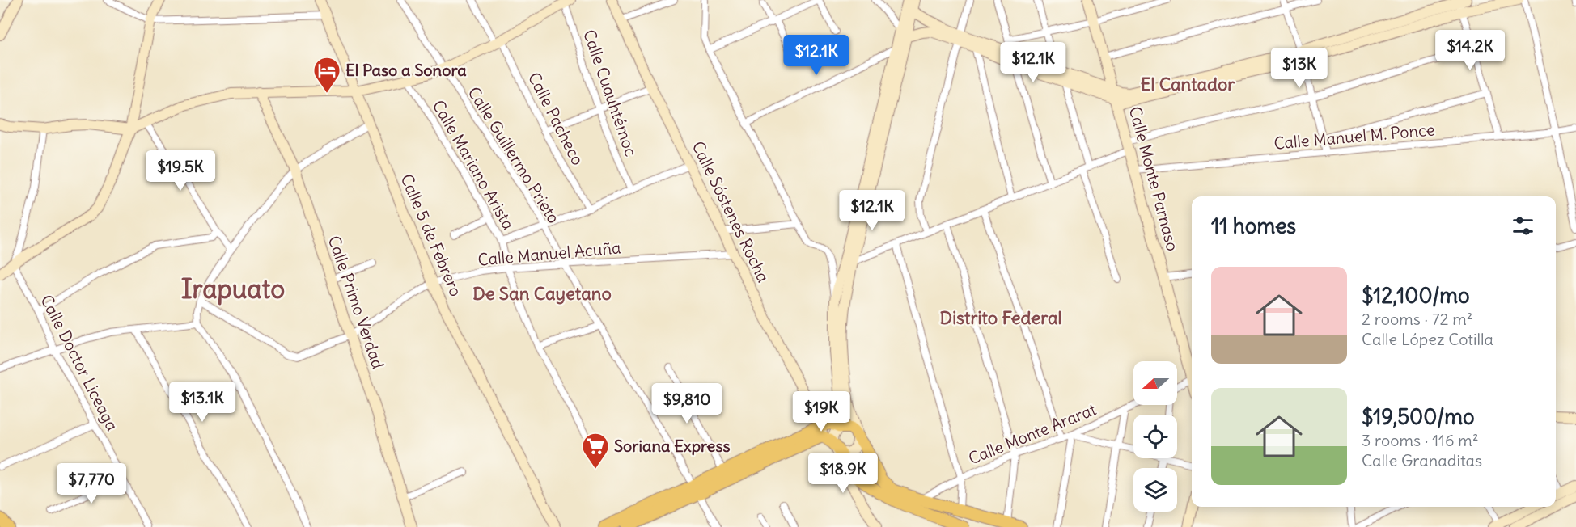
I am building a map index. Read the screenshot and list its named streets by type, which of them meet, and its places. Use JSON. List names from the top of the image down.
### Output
{
  "streets": {
    "street": [
      "Calle Cuauhtémoc",
      "Calle Pacheco",
      "Calle Manuel M. Ponce",
      "Calle Guillermo Prieto",
      "Calle Mariano Arista",
      "Calle Monte Parnaso",
      "Calle Sóstenes Rocha",
      "Calle 5 de Febrero",
      "Calle Manuel Acuña",
      "Calle Primo Verdad",
      "Calle Doctor Liceaga",
      "Calle Monte Ararat"
    ]
  },
  "crossings": [
    ["Calle Manuel M. Ponce", "Calle Monte Parnaso"],
    ["Calle Guillermo Prieto", "Calle Manuel Acuña"],
    ["Calle Mariano Arista", "Calle Manuel Acuña"],
    ["Calle Sóstenes Rocha", "Calle Manuel Acuña"],
    ["Calle 5 de Febrero", "Calle Manuel Acuña"],
    ["Calle Manuel Acuña", "Calle Primo Verdad"]
  ],
  "districts": [
    "El Cantador",
    "Irapuato",
    "De San Cayetano",
    "Distrito Federal"
  ],
  "places": {
    "hotel": ["El Paso a Sonora"],
    "supermarket": ["Soriana Express"]
  },
  "north": "left",
  "page": {
    "price": [
      "$14.2K",
      "$12.1K",
      "$12.1K",
      "$13K",
      "$19.5K",
      "$12.1K",
      "$13.1K",
      "$9,810",
      "$19K",
      "$18.9K",
      "$7,770"
    ],
    "heading": "11 homes",
    "list": [
      {
        "name": "$12,100/mo",
        "note": "2 rooms · 72 m² · Calle López Cotilla"
      },
      {
        "name": "$19,500/mo",
        "note": "3 rooms · 116 m² · Calle Granaditas"
      }
    ]
  }
}
